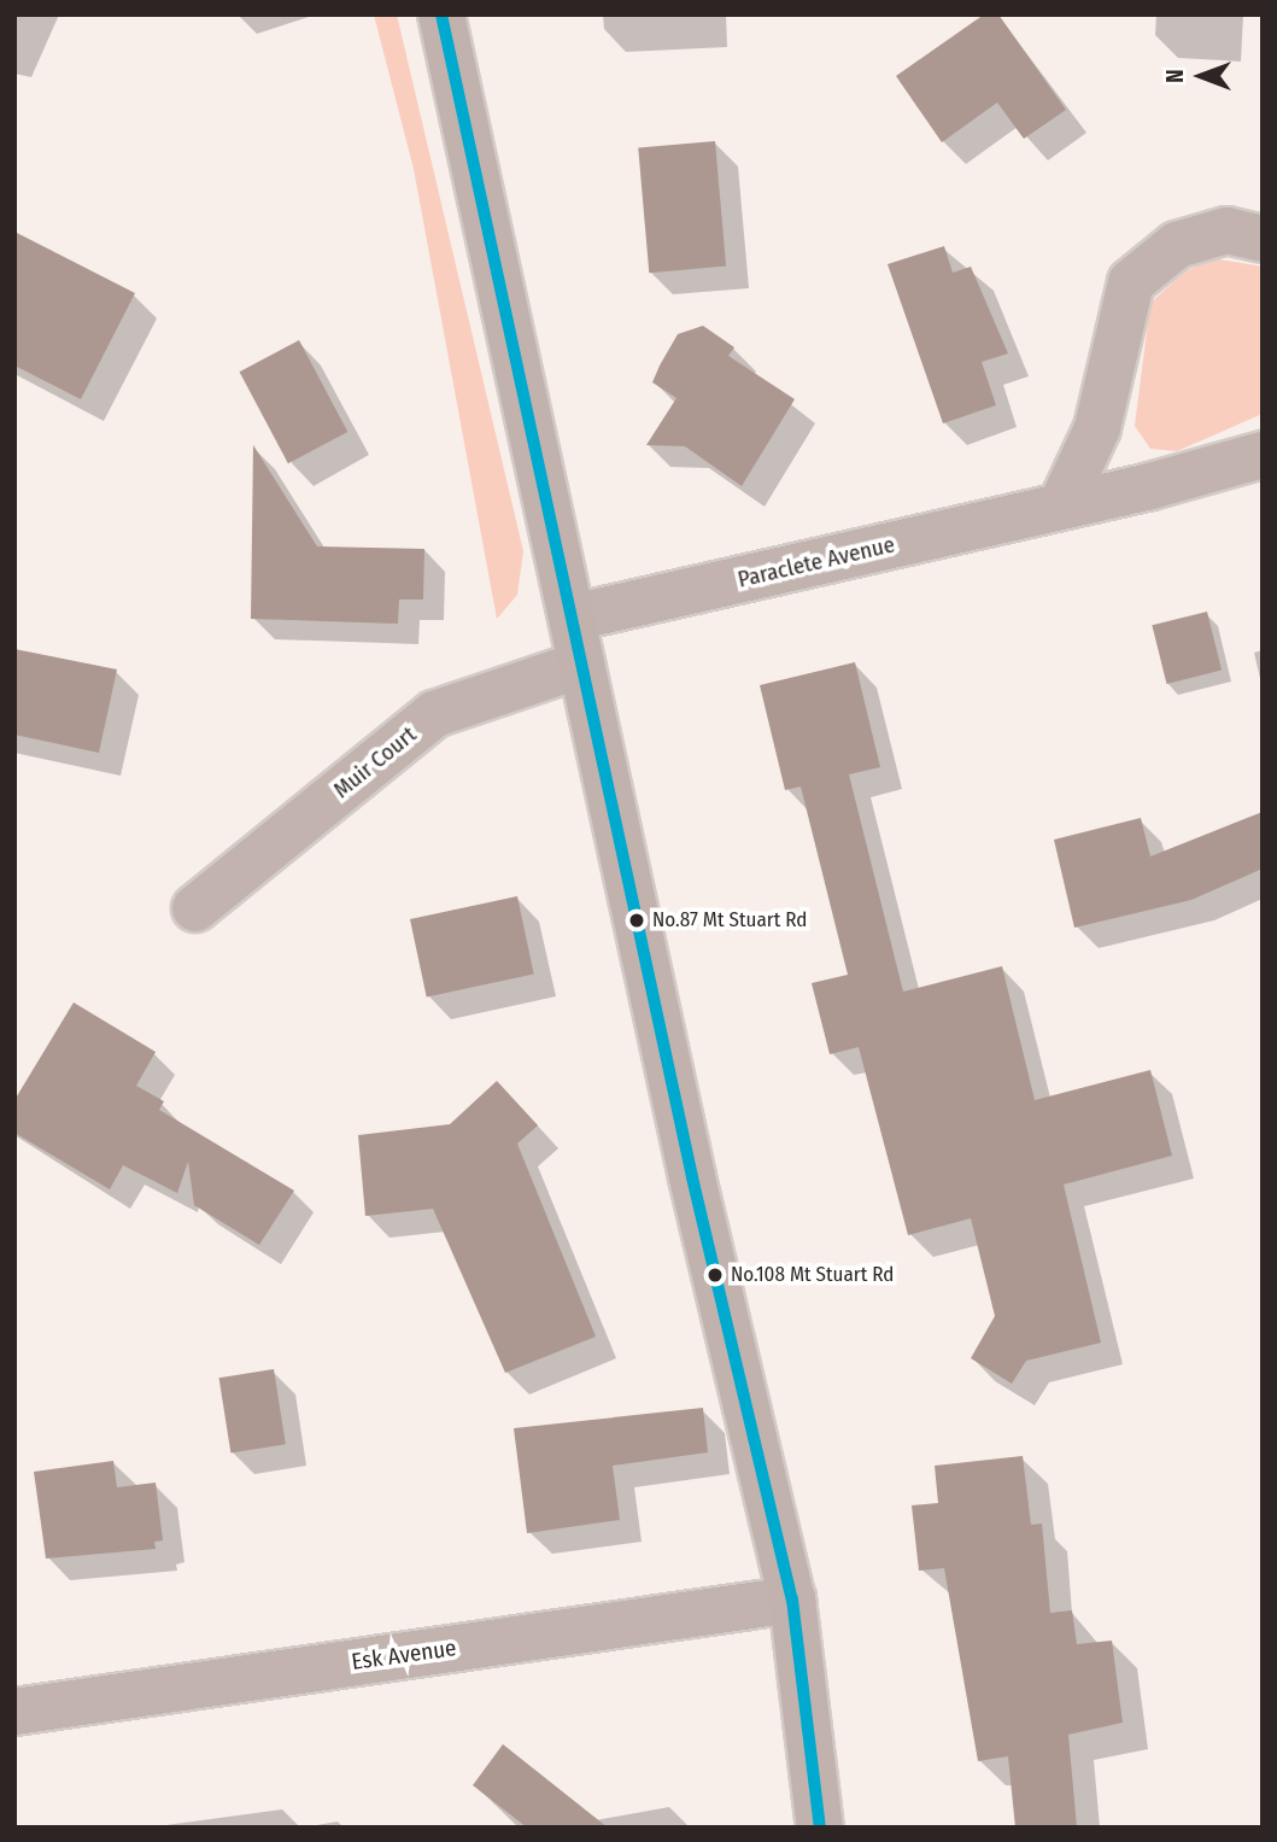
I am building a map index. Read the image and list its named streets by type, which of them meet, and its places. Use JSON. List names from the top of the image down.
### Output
{
  "streets": {
    "street": ["Paraclete Avenue", "Muir Court", "Esk Avenue"]
  },
  "places": ["No.87 Mt Stuart Rd", "No.108 Mt Stuart Rd"],
  "north": "left"
}
